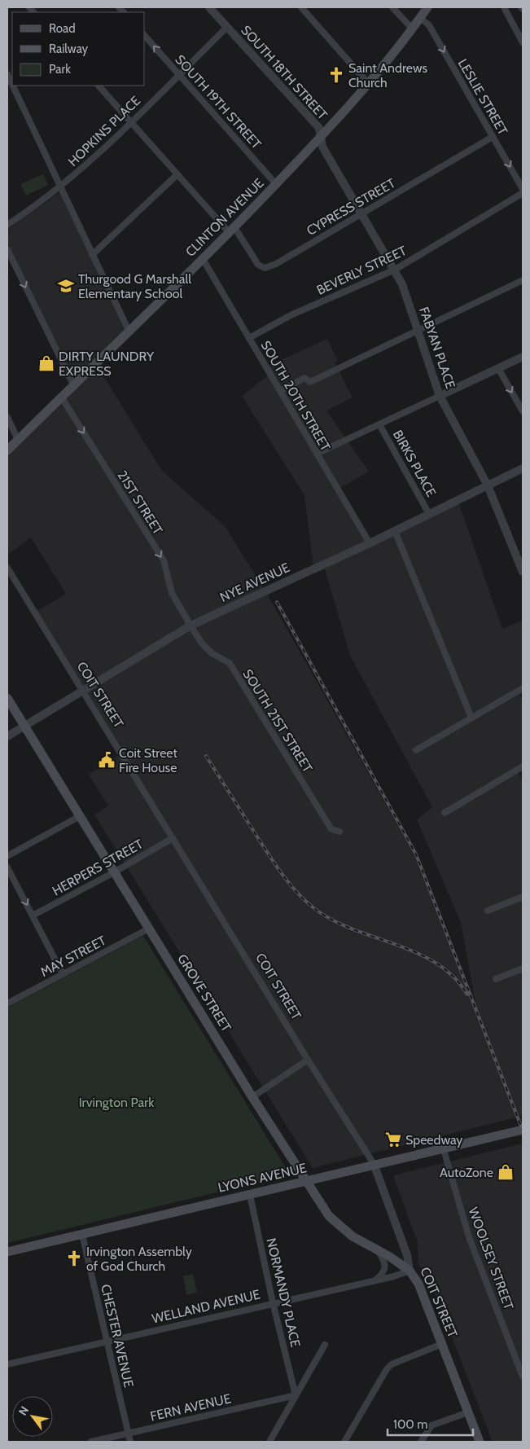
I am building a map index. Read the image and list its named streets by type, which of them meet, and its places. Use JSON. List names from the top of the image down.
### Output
{
  "streets": {
    "main road": [
      "CLINTON AVENUE",
      "COIT STREET",
      "GROVE STREET",
      "LYONS AVENUE"
    ],
    "street": [
      "SOUTH 18TH STREET",
      "LESLIE STREET",
      "SOUTH 19TH STREET",
      "HOPKINS PLACE",
      "CYPRESS STREET",
      "BEVERLY STREET",
      "FABYAN PLACE",
      "SOUTH 20TH STREET",
      "BIRKS PLACE",
      "21ST STREET",
      "NYE AVENUE",
      "SOUTH 21ST STREET",
      "HERPERS STREET",
      "MAY STREET",
      "WOOLSEY STREET",
      "NORMANDY PLACE",
      "WELLAND AVENUE",
      "CHESTER AVENUE",
      "FERN AVENUE"
    ]
  },
  "crossings": [
    ["SOUTH 18TH STREET", "HOPKINS PLACE"],
    ["SOUTH 18TH STREET", "CLINTON AVENUE"],
    ["SOUTH 18TH STREET", "FABYAN PLACE"],
    ["LESLIE STREET", "CYPRESS STREET"],
    ["LESLIE STREET", "CLINTON AVENUE"],
    ["SOUTH 19TH STREET", "HOPKINS PLACE"],
    ["SOUTH 19TH STREET", "CLINTON AVENUE"],
    ["CYPRESS STREET", "CLINTON AVENUE"],
    ["CYPRESS STREET", "FABYAN PLACE"],
    ["CLINTON AVENUE", "FABYAN PLACE"],
    ["CLINTON AVENUE", "SOUTH 20TH STREET"],
    ["CLINTON AVENUE", "21ST STREET"],
    ["BEVERLY STREET", "FABYAN PLACE"],
    ["BEVERLY STREET", "SOUTH 20TH STREET"],
    ["FABYAN PLACE", "NYE AVENUE"],
    ["SOUTH 20TH STREET", "NYE AVENUE"],
    ["BIRKS PLACE", "NYE AVENUE"],
    ["21ST STREET", "NYE AVENUE"],
    ["21ST STREET", "SOUTH 21ST STREET"],
    ["NYE AVENUE", "COIT STREET"],
    ["NYE AVENUE", "SOUTH 21ST STREET"],
    ["NYE AVENUE", "GROVE STREET"],
    ["COIT STREET", "HERPERS STREET"],
    ["COIT STREET", "GROVE STREET"],
    ["COIT STREET", "LYONS AVENUE"],
    ["COIT STREET", "WELLAND AVENUE"],
    ["HERPERS STREET", "GROVE STREET"],
    ["MAY STREET", "GROVE STREET"],
    ["GROVE STREET", "LYONS AVENUE"],
    ["GROVE STREET", "WELLAND AVENUE"],
    ["LYONS AVENUE", "WOOLSEY STREET"],
    ["LYONS AVENUE", "NORMANDY PLACE"],
    ["LYONS AVENUE", "CHESTER AVENUE"],
    ["NORMANDY PLACE", "WELLAND AVENUE"],
    ["NORMANDY PLACE", "FERN AVENUE"],
    ["WELLAND AVENUE", "CHESTER AVENUE"],
    ["CHESTER AVENUE", "FERN AVENUE"]
  ],
  "one_way": ["LESLIE STREET", "21ST STREET"],
  "parks": ["Irvington Park"],
  "places": {
    "church": ["Saint Andrews Church", "Irvington Assembly of God Church"],
    "school or university": ["Thurgood G Marshall Elementary School"],
    "shop": ["DIRTY LAUNDRY EXPRESS", "AutoZone"],
    "public building": ["Coit Street Fire House"],
    "supermarket": ["Speedway"]
  },
  "legend": ["Road", "Railway", "Park"],
  "scale_bar": "100 m",
  "north": "top left"
}
